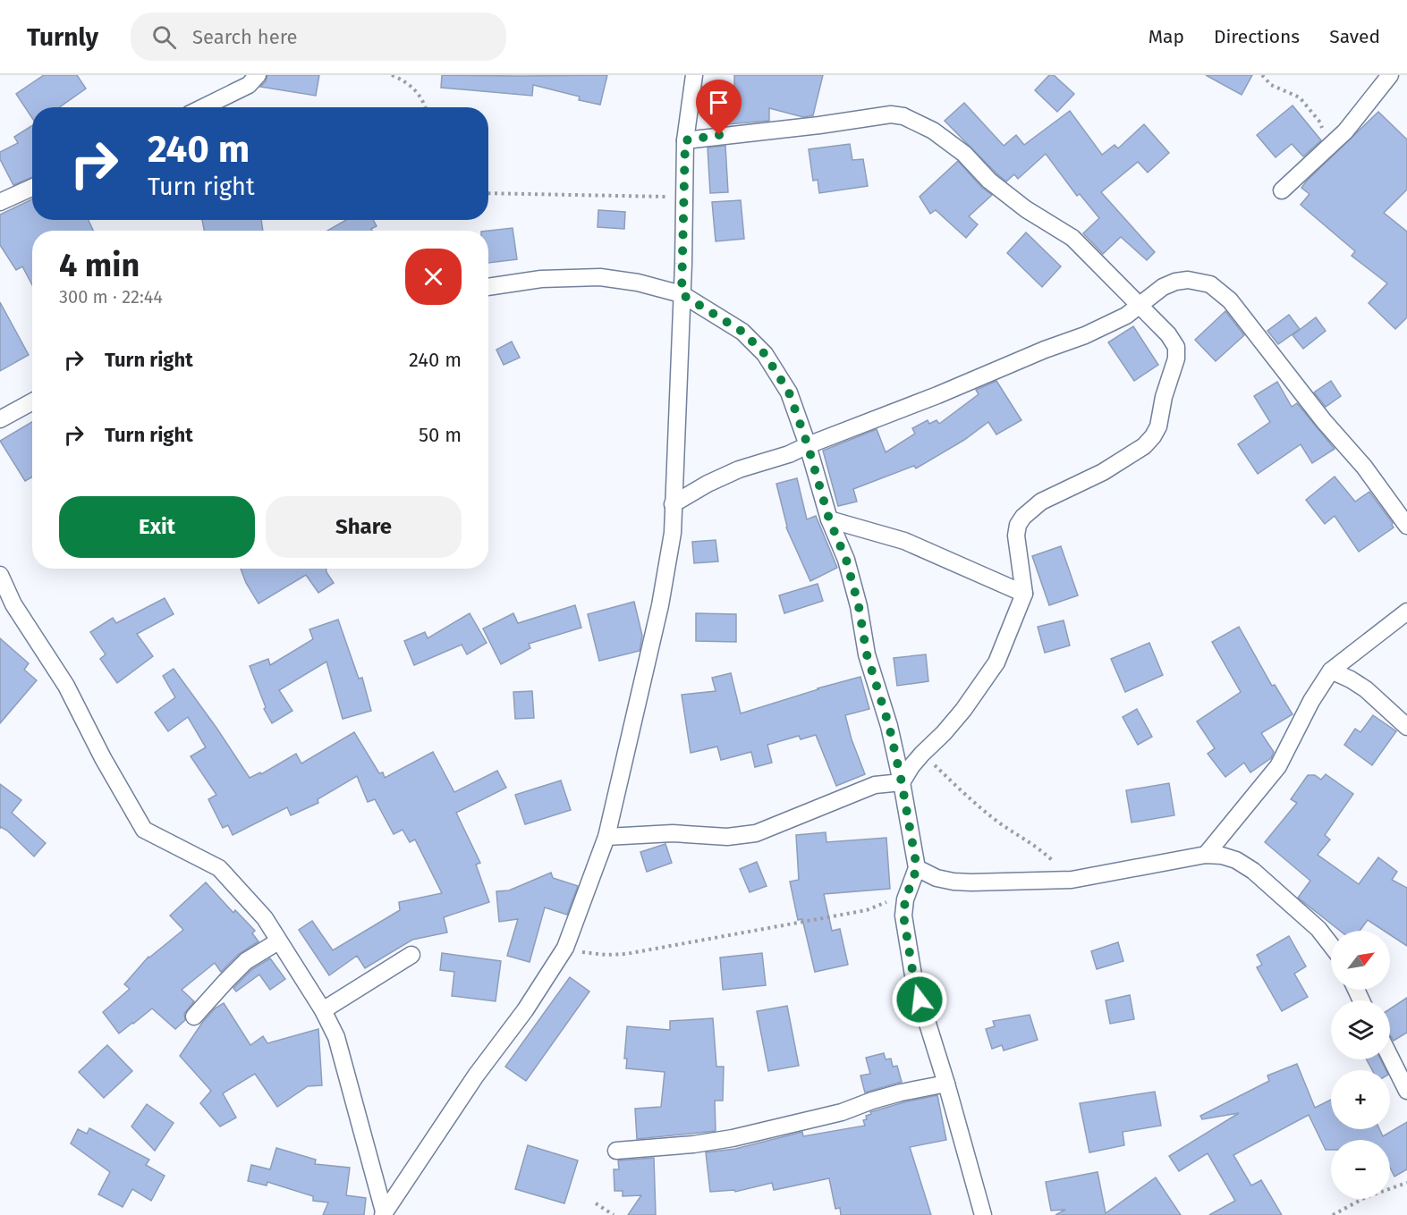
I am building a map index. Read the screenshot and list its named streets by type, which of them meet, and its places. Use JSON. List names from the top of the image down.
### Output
{
  "north": "top right",
  "page": {
    "header": "Turnly",
    "search": "Search here",
    "nav": ["Map", "Directions", "Saved"],
    "turn": ["240 m", "Turn right"],
    "heading": ["4 min", "300 m · 22:44"],
    "list": [
      {
        "name": "Turn right",
        "value": "240 m"
      },
      {
        "name": "Turn right",
        "value": "50 m"
      }
    ],
    "buttons": ["Exit", "Share"],
    "map_buttons": ["+", "−"]
  }
}
